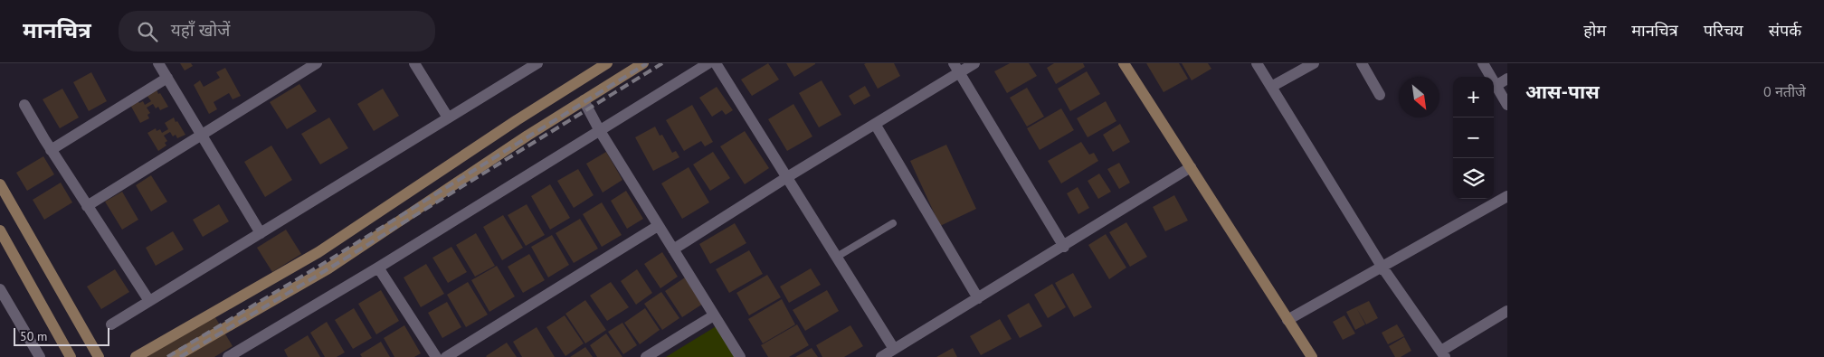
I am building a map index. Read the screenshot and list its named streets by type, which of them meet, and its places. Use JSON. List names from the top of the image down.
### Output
{
  "scale_bar": "50 m",
  "north": "bottom right",
  "page": {
    "header": "मानचित्र",
    "search": "यहाँ खोजें",
    "nav": [
      "होम",
      "मानचित्र",
      "परिचय",
      "संपर्क"
    ],
    "heading": ["आस-पास", "0 नतीजे"],
    "map_buttons": ["+", "−"],
    "scale": "50 m"
  }
}
